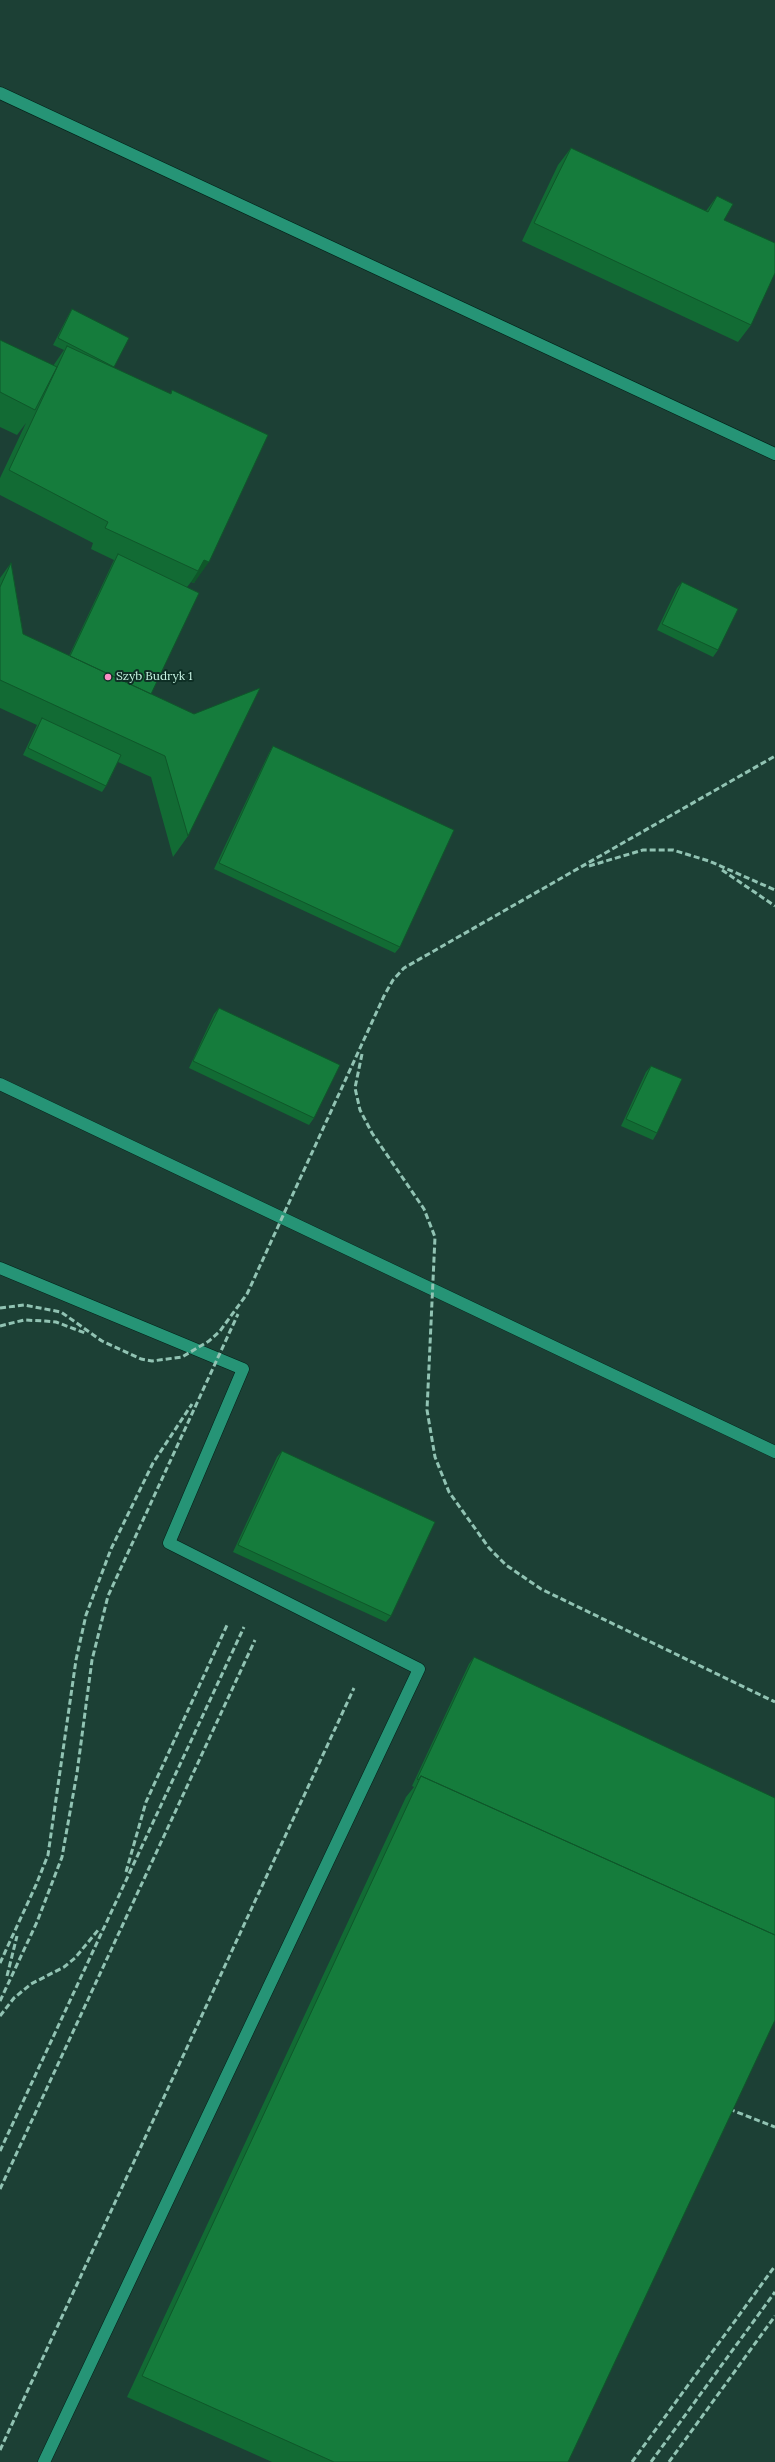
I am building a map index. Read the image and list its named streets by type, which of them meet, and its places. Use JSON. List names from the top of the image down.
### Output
{
  "places": ["Szyb Budryk 1"]
}
